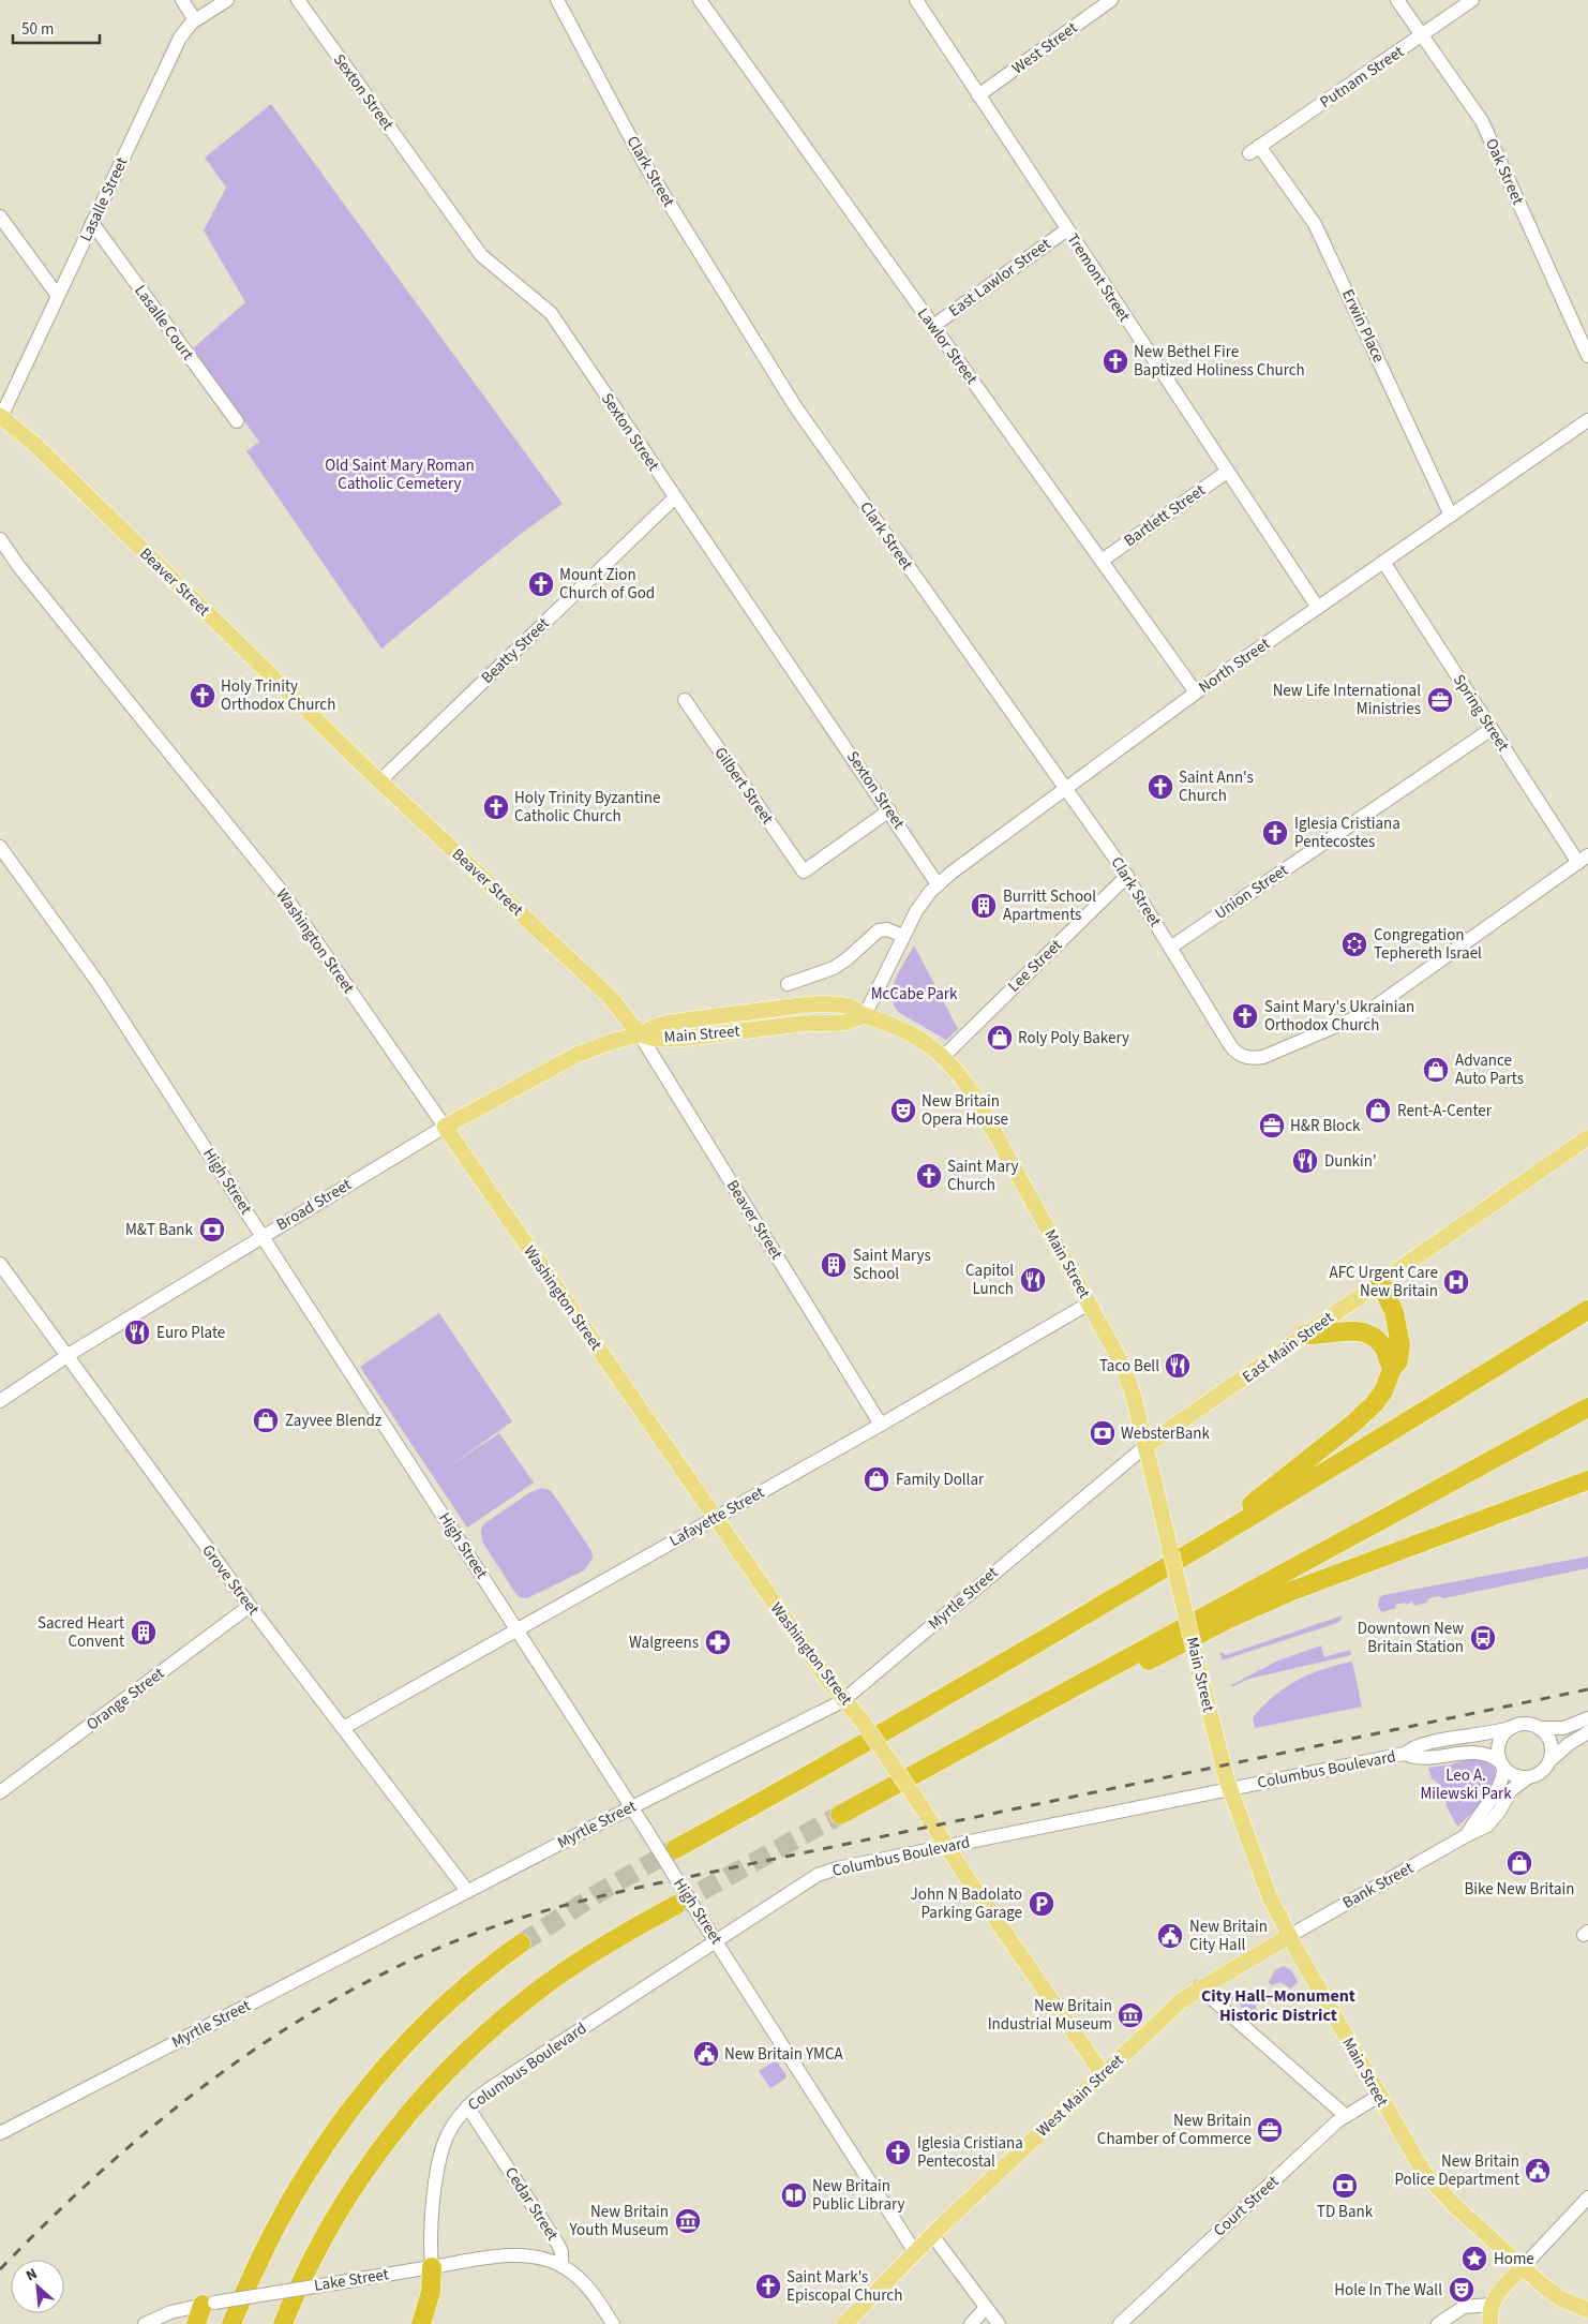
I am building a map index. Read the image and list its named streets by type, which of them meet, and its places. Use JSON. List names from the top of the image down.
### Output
{
  "streets": {
    "main road": [
      "Beaver Street",
      "Washington Street",
      "Main Street",
      "Broad Street",
      "East Main Street",
      "West Main Street"
    ],
    "street": [
      "West Street",
      "Putnam Street",
      "Sexton Street",
      "Clark Street",
      "Oak Street",
      "Lasalle Street",
      "East Lawlor Street",
      "Tremont Street",
      "Lasalle Court",
      "Erwin Place",
      "Lawlor Street",
      "Bartlett Street",
      "Beatty Street",
      "North Street",
      "Spring Street",
      "Gilbert Street",
      "Union Street",
      "Lee Street",
      "High Street",
      "Lafayette Street",
      "Grove Street",
      "Myrtle Street",
      "Orange Street",
      "Columbus Boulevard",
      "Bank Street",
      "Cedar Street",
      "Court Street",
      "Lake Street"
    ]
  },
  "crossings": [
    ["West Street", "Tremont Street"],
    ["Putnam Street", "Oak Street"],
    ["Putnam Street", "Erwin Place"],
    ["Sexton Street", "Beatty Street"],
    ["Sexton Street", "North Street"],
    ["Sexton Street", "Gilbert Street"],
    ["Clark Street", "North Street"],
    ["Clark Street", "Spring Street"],
    ["Clark Street", "Union Street"],
    ["Clark Street", "Lee Street"],
    ["Lasalle Street", "Lasalle Court"],
    ["Lasalle Street", "Beaver Street"],
    ["East Lawlor Street", "Tremont Street"],
    ["East Lawlor Street", "Lawlor Street"],
    ["Tremont Street", "Bartlett Street"],
    ["Tremont Street", "North Street"],
    ["Erwin Place", "North Street"],
    ["Lawlor Street", "Bartlett Street"],
    ["Lawlor Street", "North Street"],
    ["Beaver Street", "Beatty Street"],
    ["Beaver Street", "Main Street"],
    ["Beaver Street", "Broad Street"],
    ["Beaver Street", "Lafayette Street"],
    ["North Street", "Spring Street"],
    ["North Street", "Main Street"],
    ["Spring Street", "Union Street"],
    ["Washington Street", "Broad Street"],
    ["Washington Street", "Lafayette Street"],
    ["Washington Street", "Myrtle Street"],
    ["Washington Street", "Columbus Boulevard"],
    ["Washington Street", "West Main Street"],
    ["Lee Street", "Main Street"],
    ["Main Street", "Broad Street"],
    ["Main Street", "East Main Street"],
    ["Main Street", "Lafayette Street"],
    ["Main Street", "Myrtle Street"],
    ["Main Street", "Columbus Boulevard"],
    ["Main Street", "Bank Street"],
    ["Main Street", "West Main Street"],
    ["Main Street", "Court Street"],
    ["High Street", "Broad Street"],
    ["High Street", "Lafayette Street"],
    ["High Street", "Myrtle Street"],
    ["High Street", "Columbus Boulevard"],
    ["High Street", "West Main Street"],
    ["Broad Street", "Grove Street"],
    ["East Main Street", "Myrtle Street"],
    ["Lafayette Street", "Grove Street"],
    ["Grove Street", "Myrtle Street"],
    ["Grove Street", "Orange Street"],
    ["Columbus Boulevard", "Bank Street"],
    ["Columbus Boulevard", "Cedar Street"],
    ["Columbus Boulevard", "Lake Street"],
    ["Bank Street", "West Main Street"],
    ["Cedar Street", "Lake Street"]
  ],
  "districts": ["City Hall–Monument Historic District"],
  "parks": ["Old Saint Mary Roman Catholic Cemetery", "McCabe Park", "Leo A. Milewski Park"],
  "places": {
    "church": [
      "New Bethel Fire Baptized Holiness Church",
      "Mount Zion Church of God",
      "Holy Trinity Orthodox Church",
      "Saint Ann's Church",
      "Holy Trinity Byzantine Catholic Church",
      "Iglesia Cristiana Pentecostes",
      "Saint Mary's Ukrainian Orthodox Church",
      "Saint Mary Church",
      "Iglesia Cristiana Pentecostal",
      "Saint Mark's Episcopal Church"
    ],
    "office": ["New Life International Ministries", "H&R Block", "New Britain Chamber of Commerce"],
    "building": ["Burritt School Apartments", "Saint Marys School", "Sacred Heart Convent"],
    "synagogue": ["Congregation Tephereth Israel"],
    "shop": [
      "Roly Poly Bakery",
      "Advance Auto Parts",
      "Rent-A-Center",
      "Zayvee Blendz",
      "Family Dollar",
      "Bike New Britain"
    ],
    "theatre": ["New Britain Opera House", "Hole In The Wall"],
    "restaurant": [
      "Dunkin'",
      "Capitol Lunch",
      "Euro Plate",
      "Taco Bell"
    ],
    "bank": ["M&T Bank", "WebsterBank", "TD Bank"],
    "hospital": ["AFC Urgent Care New Britain"],
    "bus stop": ["Downtown New Britain Station"],
    "pharmacy": ["Walgreens"],
    "parking": ["John N Badolato Parking Garage"],
    "public building": ["New Britain City Hall", "New Britain YMCA", "New Britain Police Department"],
    "museum": ["New Britain Industrial Museum", "New Britain Youth Museum"],
    "library": ["New Britain Public Library"],
    "place": ["Home"]
  },
  "scale_bar": "50 m",
  "north": "top left"
}
